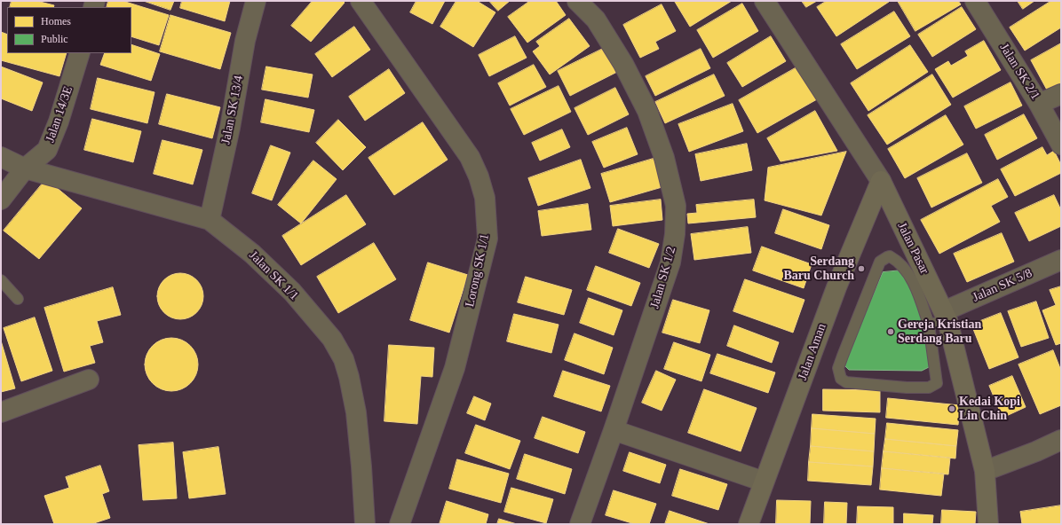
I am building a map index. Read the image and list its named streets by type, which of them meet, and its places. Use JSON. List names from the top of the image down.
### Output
{
  "streets": {
    "street": [
      "Jalan SK 2/1",
      "Jalan SK 13/4",
      "Jalan 14/3E",
      "Jalan Pasar",
      "Lorong SK 1/1",
      "Jalan SK 1/1",
      "Jalan SK 1/2",
      "Jalan SK 5/8",
      "Jalan Aman"
    ]
  },
  "crossings": [
    ["Jalan SK 13/4", "Jalan SK 1/1"],
    ["Jalan 14/3E", "Jalan SK 1/1"],
    ["Jalan Pasar", "Jalan SK 5/8"],
    ["Jalan Pasar", "Jalan Aman"]
  ],
  "places": ["Serdang Baru Church", "Gereja Kristian Serdang Baru", "Kedai Kopi Lin Chin"],
  "legend": ["Homes", "Public"]
}
